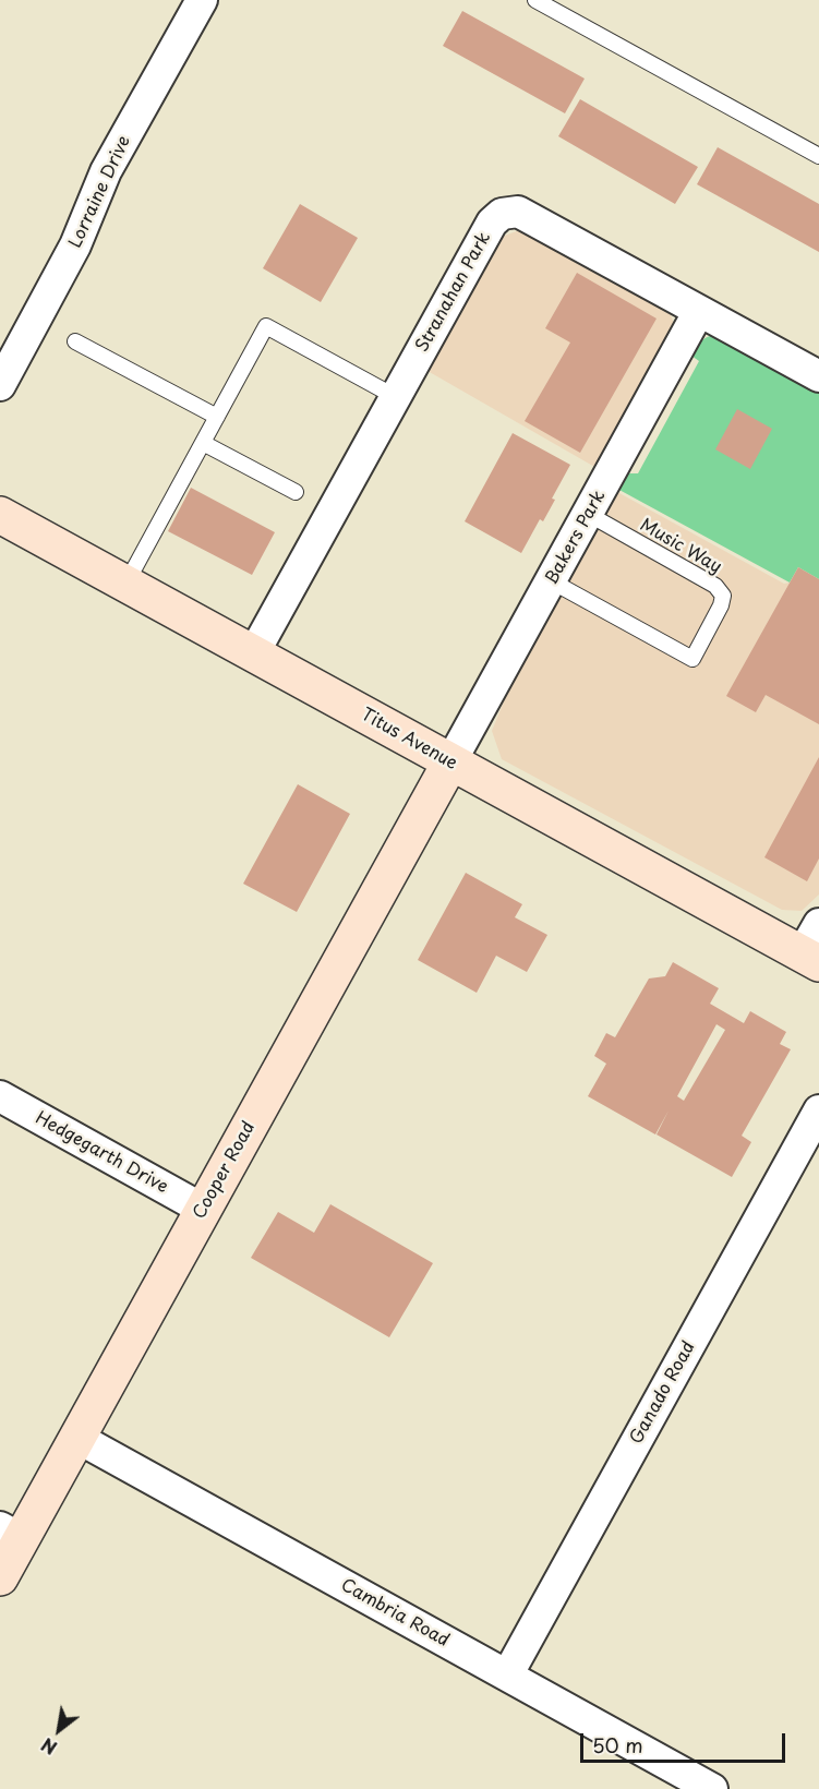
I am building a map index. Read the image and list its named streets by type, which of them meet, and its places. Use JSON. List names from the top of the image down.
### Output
{
  "streets": {
    "street": [
      "Lorraine Drive",
      "Stranahan Park",
      "Bakers Park",
      "Titus Avenue",
      "Hedgegarth Drive",
      "Cooper Road",
      "Ganado Road",
      "Cambria Road"
    ],
    "lane": ["Music Way"]
  },
  "crossings": [
    ["Stranahan Park", "Bakers Park"],
    ["Stranahan Park", "Titus Avenue"],
    ["Bakers Park", "Music Way"],
    ["Bakers Park", "Titus Avenue"],
    ["Bakers Park", "Cooper Road"],
    ["Titus Avenue", "Cooper Road"],
    ["Hedgegarth Drive", "Cooper Road"],
    ["Cooper Road", "Cambria Road"],
    ["Ganado Road", "Cambria Road"]
  ],
  "scale_bar": "50 m",
  "north": "bottom left"
}
